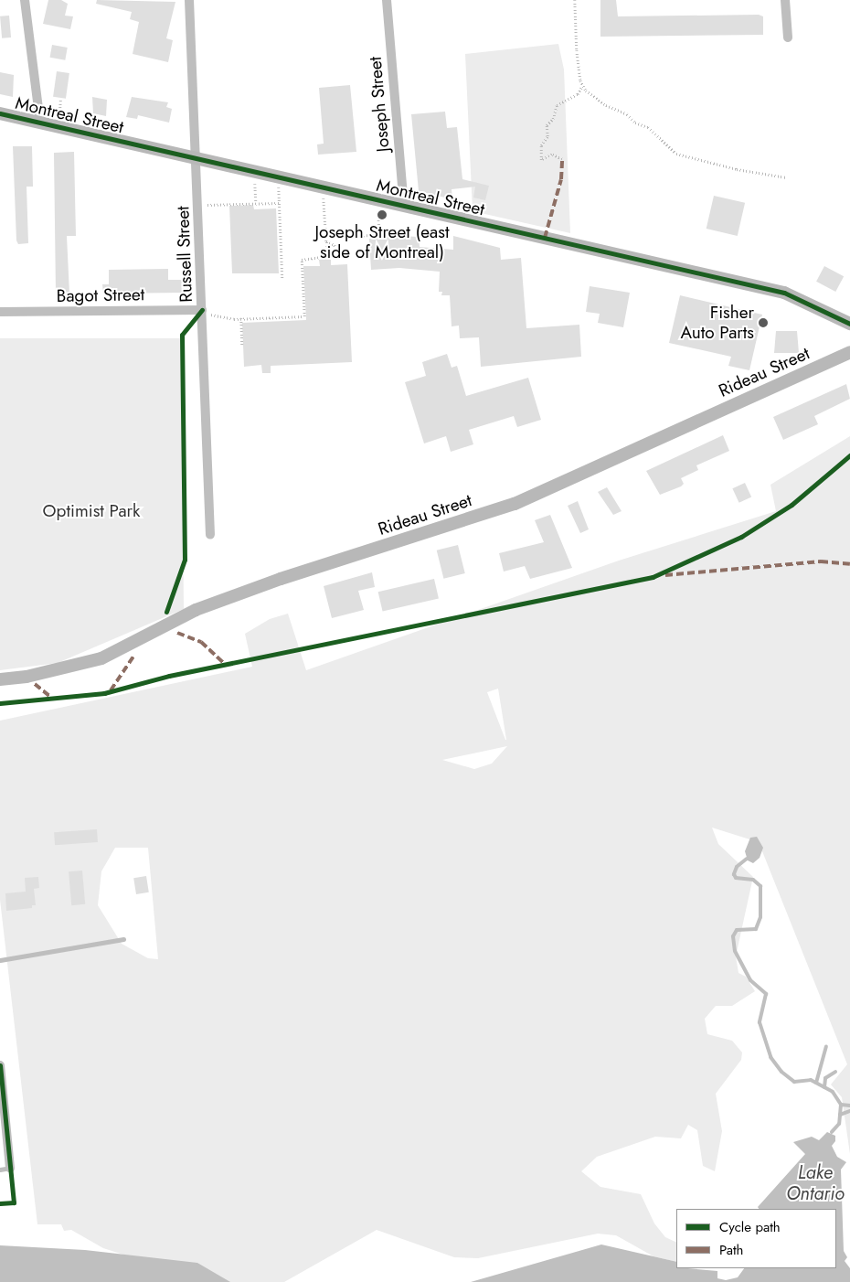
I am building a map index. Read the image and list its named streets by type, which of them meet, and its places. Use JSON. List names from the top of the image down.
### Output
{
  "streets": {
    "street": [
      "Joseph Street",
      "Montreal Street",
      "Russell Street",
      "Bagot Street",
      "Rideau Street"
    ]
  },
  "crossings": [
    ["Joseph Street", "Montreal Street"],
    ["Montreal Street", "Russell Street"],
    ["Russell Street", "Bagot Street"]
  ],
  "water": ["Lake Ontario"],
  "parks": ["Optimist Park"],
  "places": ["Joseph Street (east side of Montreal)", "Fisher Auto Parts"],
  "legend": ["Cycle path", "Path"]
}
